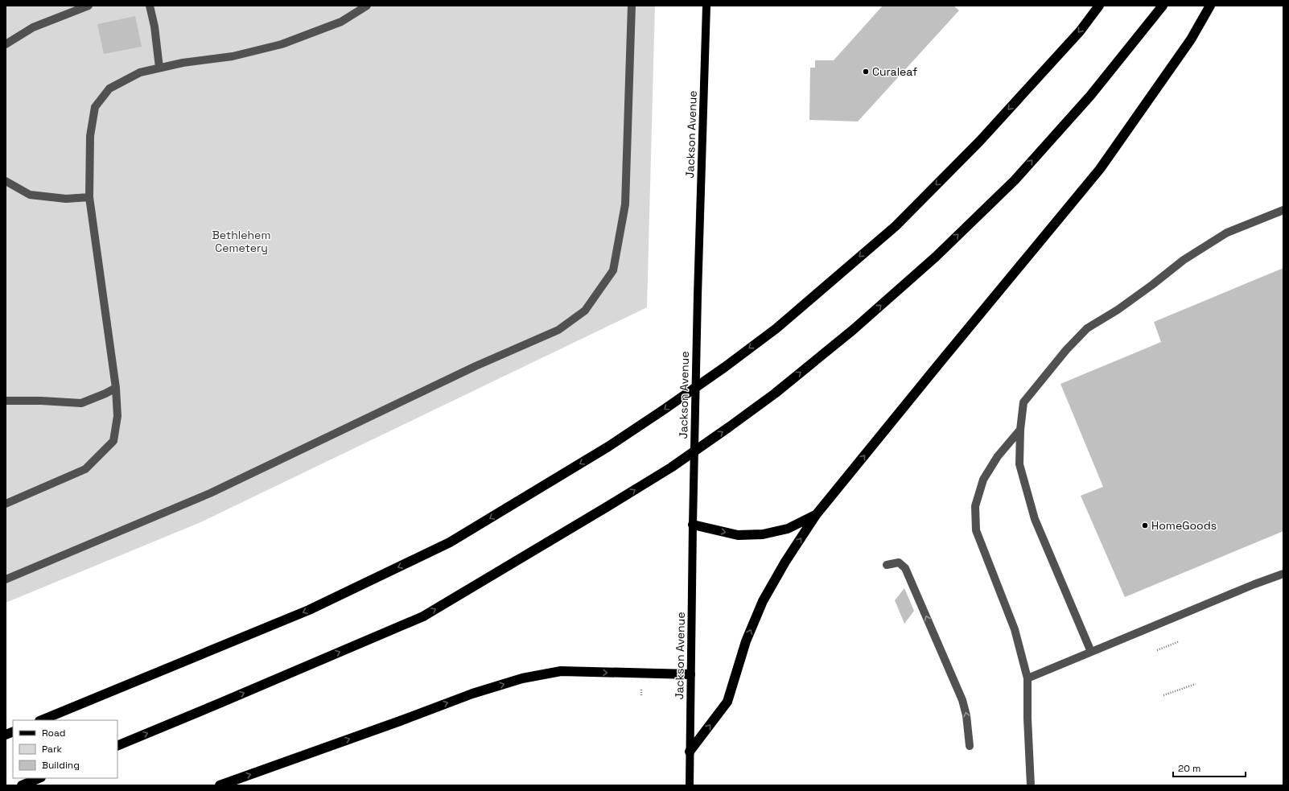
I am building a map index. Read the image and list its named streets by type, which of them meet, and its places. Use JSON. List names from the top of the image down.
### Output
{
  "streets": {
    "main road": ["Jackson Avenue"]
  },
  "parks": ["Bethlehem Cemetery"],
  "places": ["Curaleaf", "HomeGoods"],
  "legend": ["Road", "Park", "Building"],
  "scale_bar": "20 m"
}
